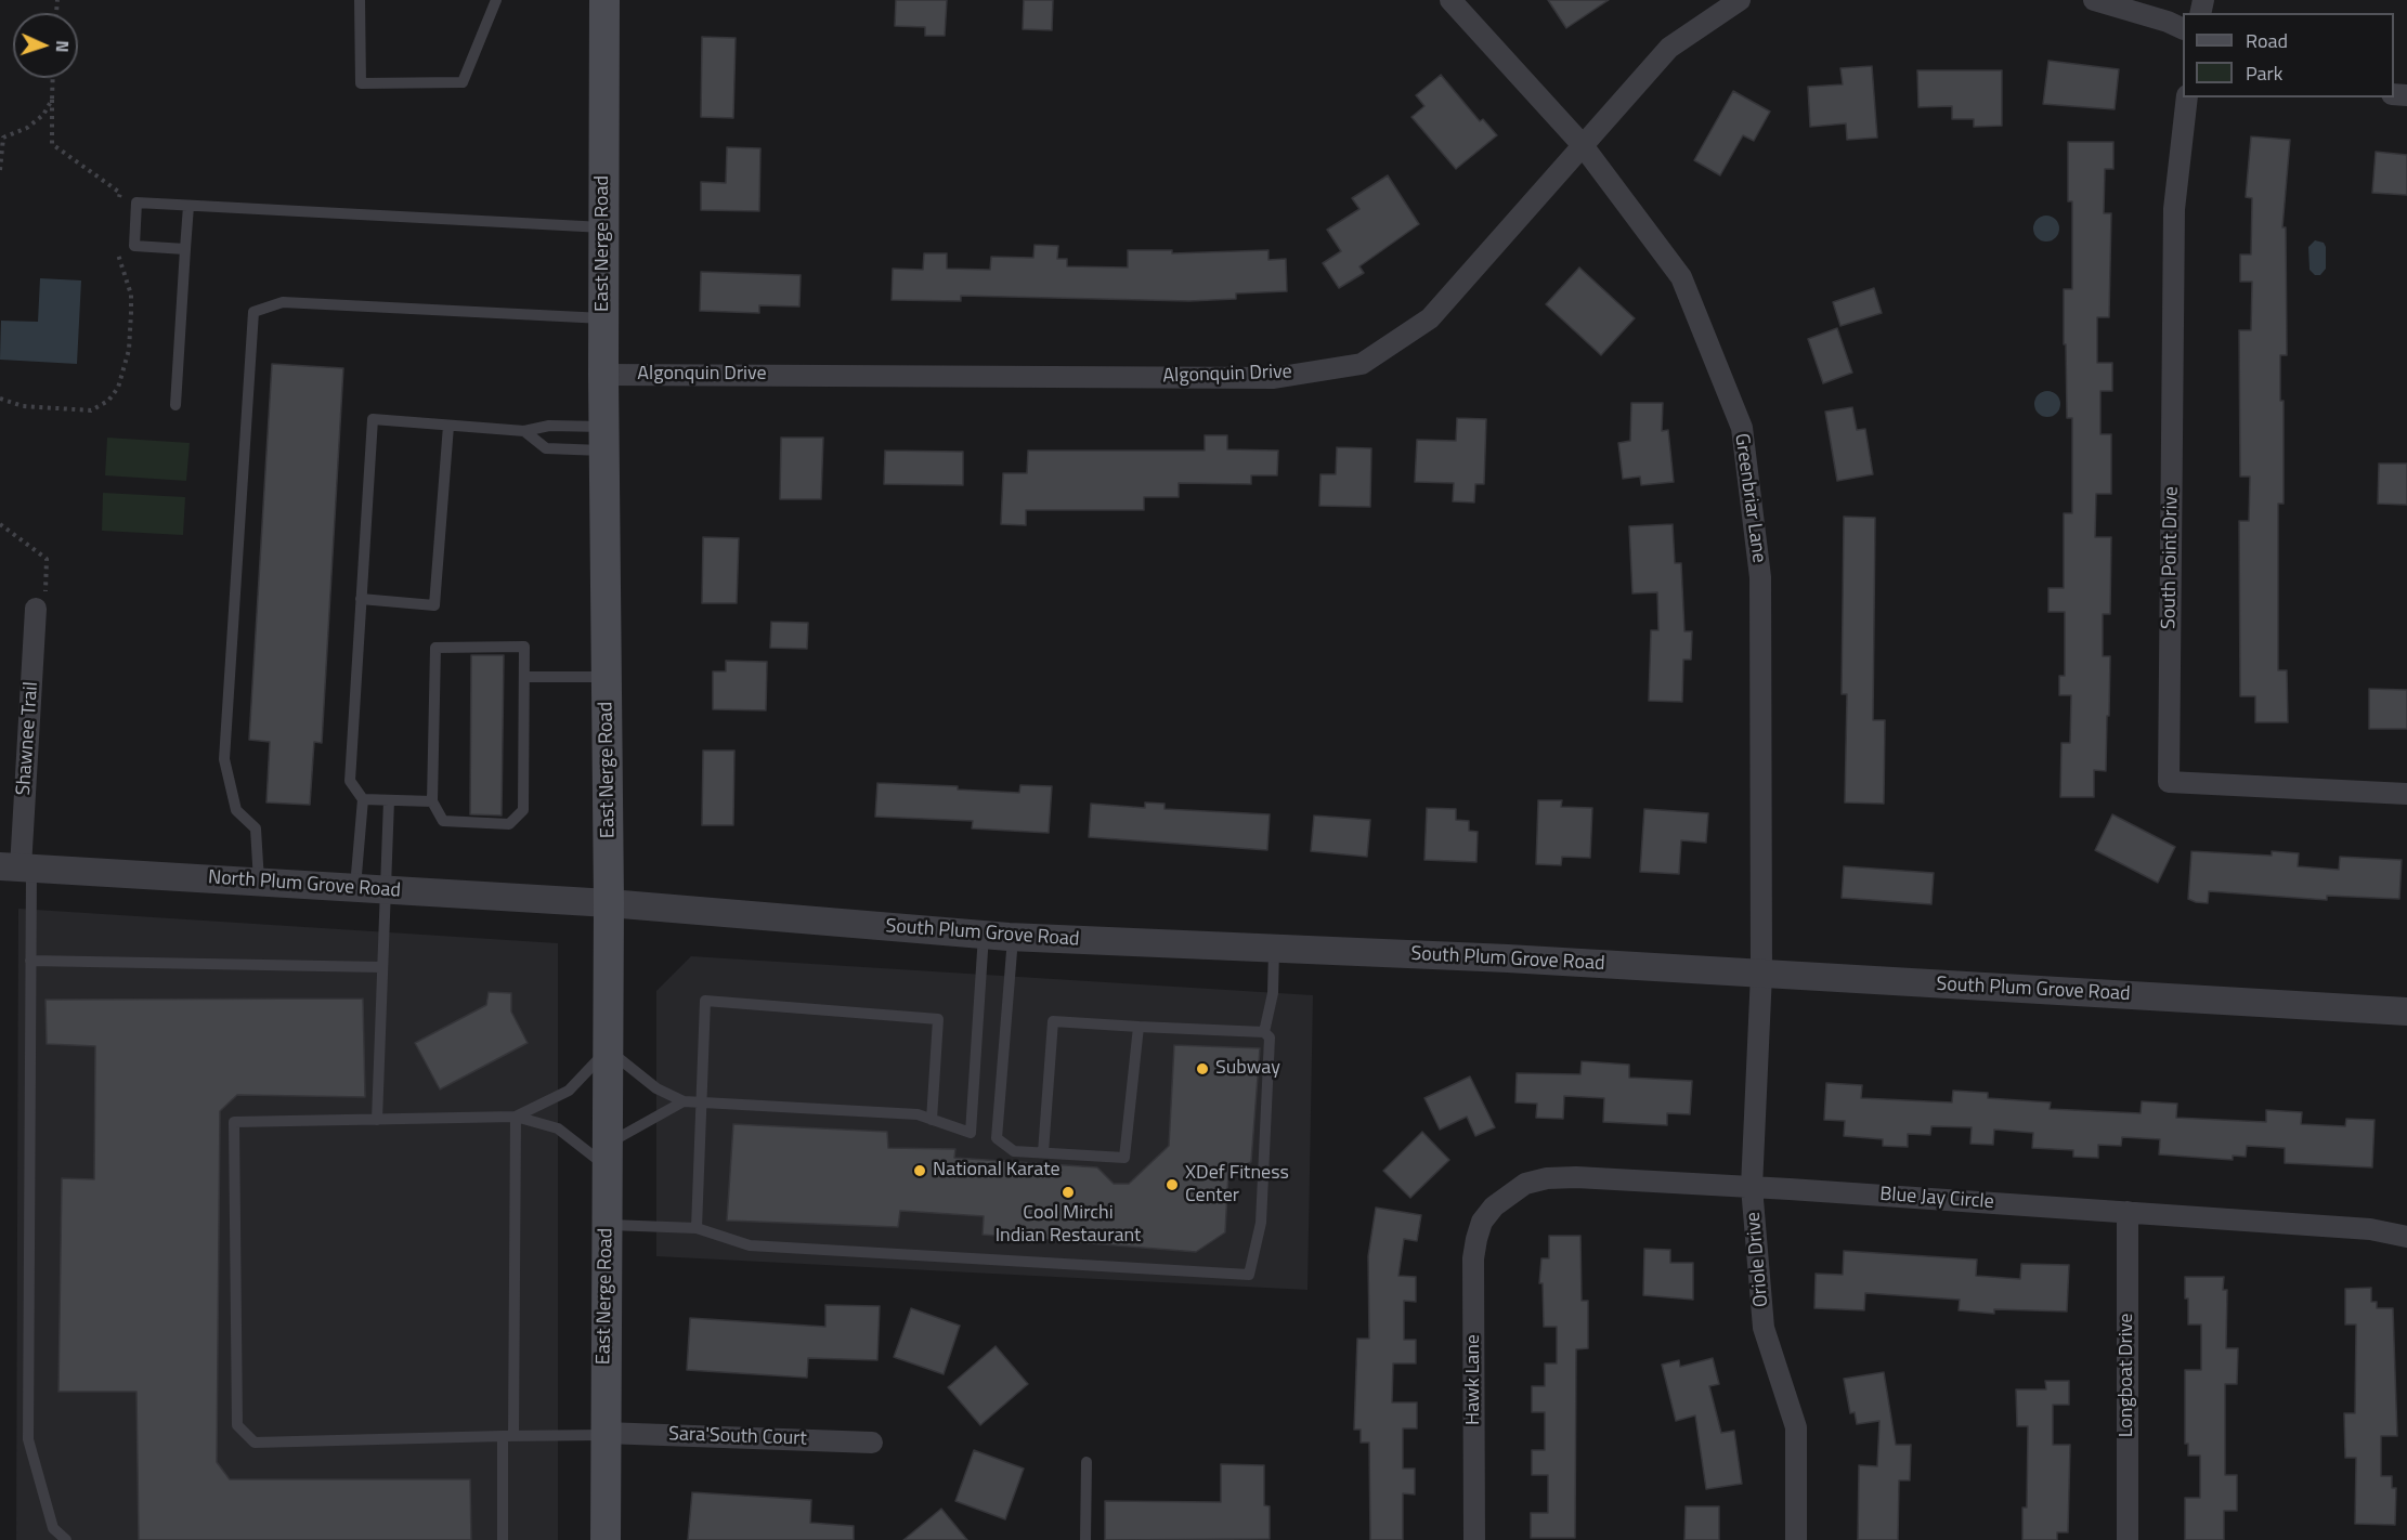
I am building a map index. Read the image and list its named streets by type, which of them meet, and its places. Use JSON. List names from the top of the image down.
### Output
{
  "streets": {
    "main road": ["East Nerge Road"],
    "street": [
      "Algonquin Drive",
      "Greenbriar Lane",
      "South Point Drive",
      "Shawnee Trail",
      "North Plum Grove Road",
      "South Plum Grove Road",
      "Blue Jay Circle",
      "Oriole Drive",
      "Longboat Drive",
      "Hawk Lane",
      "Sara'South Court"
    ]
  },
  "crossings": [
    ["East Nerge Road", "Algonquin Drive"],
    ["East Nerge Road", "North Plum Grove Road"],
    ["East Nerge Road", "South Plum Grove Road"],
    ["East Nerge Road", "Sara'South Court"],
    ["Algonquin Drive", "Greenbriar Lane"],
    ["Greenbriar Lane", "South Plum Grove Road"],
    ["Greenbriar Lane", "Oriole Drive"],
    ["Shawnee Trail", "North Plum Grove Road"],
    ["North Plum Grove Road", "South Plum Grove Road"],
    ["South Plum Grove Road", "Oriole Drive"],
    ["Blue Jay Circle", "Oriole Drive"],
    ["Blue Jay Circle", "Longboat Drive"],
    ["Blue Jay Circle", "Hawk Lane"]
  ],
  "places": [
    "Subway",
    "National Karate",
    "XDef Fitness Center",
    "Cool Mirchi Indian Restaurant"
  ],
  "legend": ["Road", "Park"],
  "north": "right"
}
